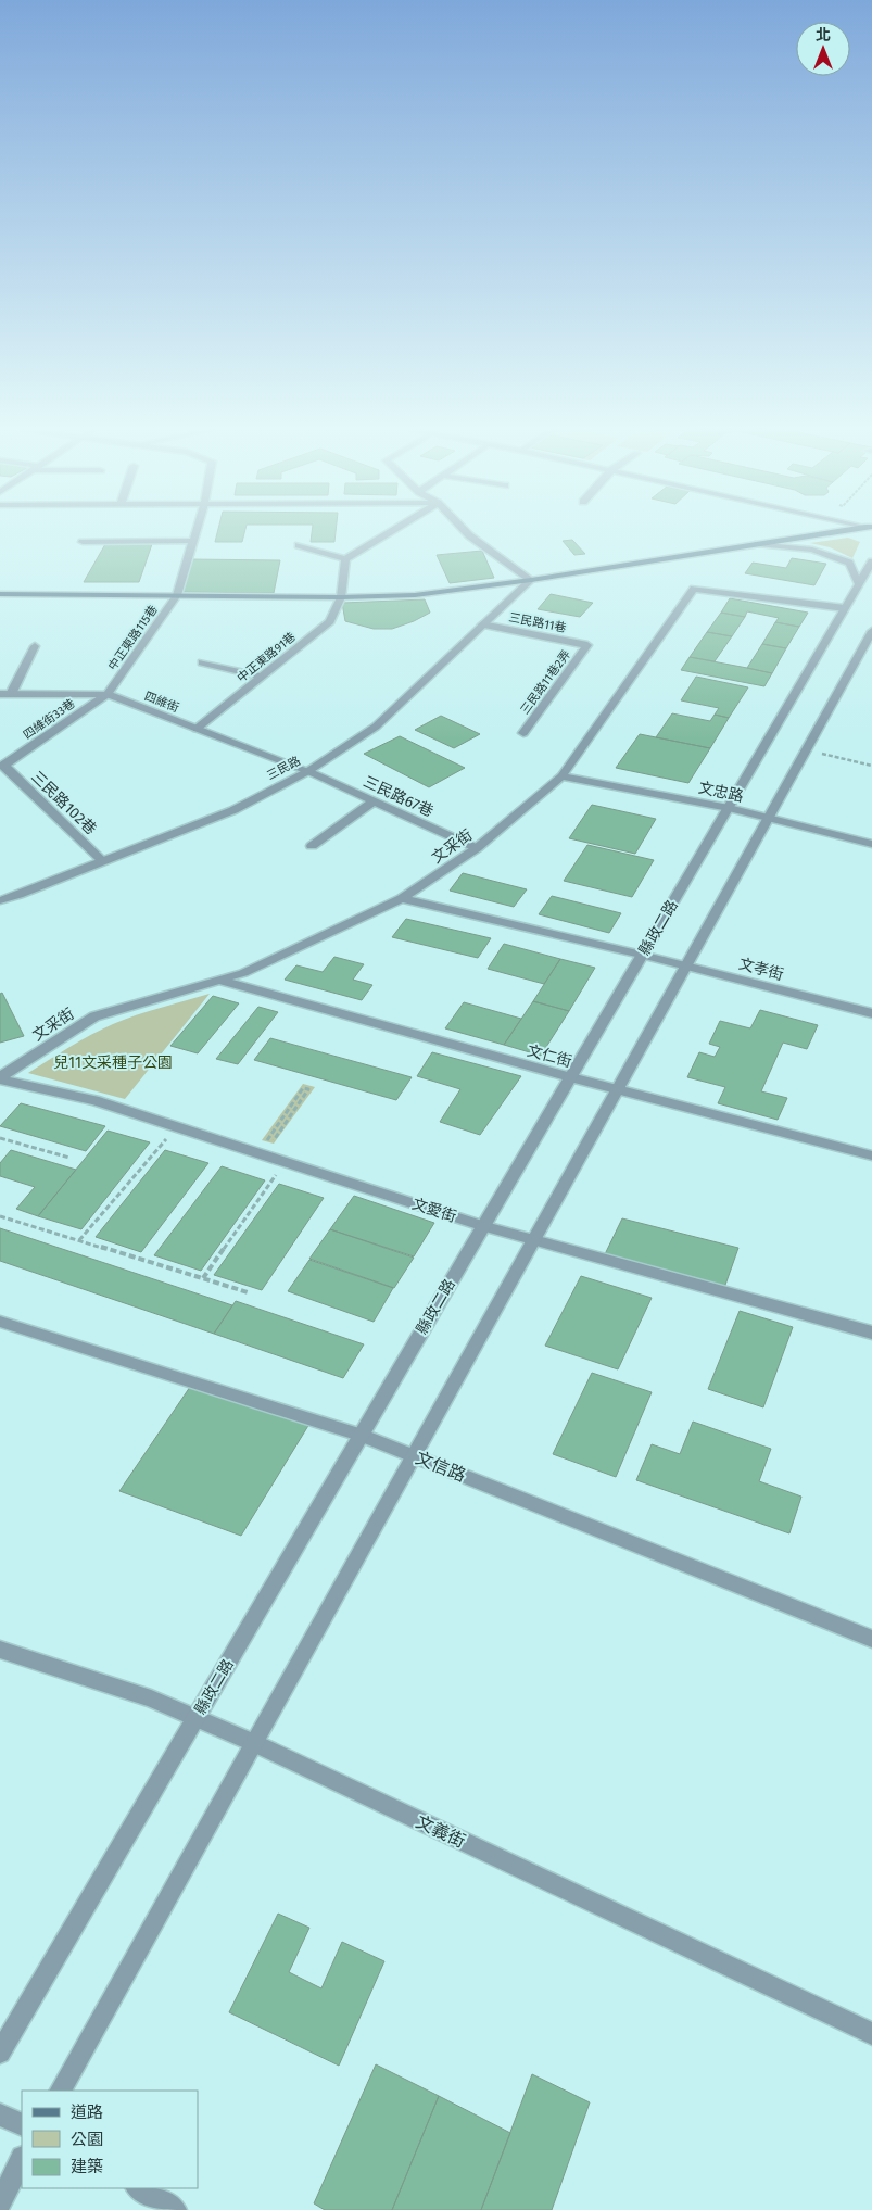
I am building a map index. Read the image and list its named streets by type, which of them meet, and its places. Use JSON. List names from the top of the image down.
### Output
{
  "streets": {
    "street": [
      "三民路11巷",
      "中正東路115巷",
      "中正東路91巷",
      "三民路11巷2弄",
      "四維街",
      "四維街33巷",
      "三民路",
      "文忠路",
      "三民路67巷",
      "三民路102巷",
      "文采街",
      "縣政二路",
      "文孝街",
      "文仁街",
      "文愛街",
      "文信路",
      "文義街"
    ]
  },
  "crossings": [
    ["三民路11巷", "三民路11巷2弄"],
    ["三民路11巷", "三民路"],
    ["中正東路115巷", "四維街"],
    ["中正東路115巷", "四維街33巷"],
    ["中正東路91巷", "四維街"],
    ["四維街", "四維街33巷"],
    ["四維街", "三民路"],
    ["四維街", "三民路67巷"],
    ["四維街33巷", "三民路102巷"],
    ["三民路", "三民路67巷"],
    ["三民路", "三民路102巷"],
    ["文忠路", "文采街"],
    ["文忠路", "縣政二路"],
    ["三民路67巷", "文采街"],
    ["文采街", "縣政二路"],
    ["文采街", "文孝街"],
    ["文采街", "文仁街"],
    ["文采街", "文愛街"],
    ["縣政二路", "文孝街"],
    ["縣政二路", "文仁街"],
    ["縣政二路", "文愛街"],
    ["縣政二路", "文信路"],
    ["縣政二路", "文義街"]
  ],
  "parks": ["兒11文采種子公園"],
  "legend": ["道路", "公園", "建築"],
  "north": "top"
}
